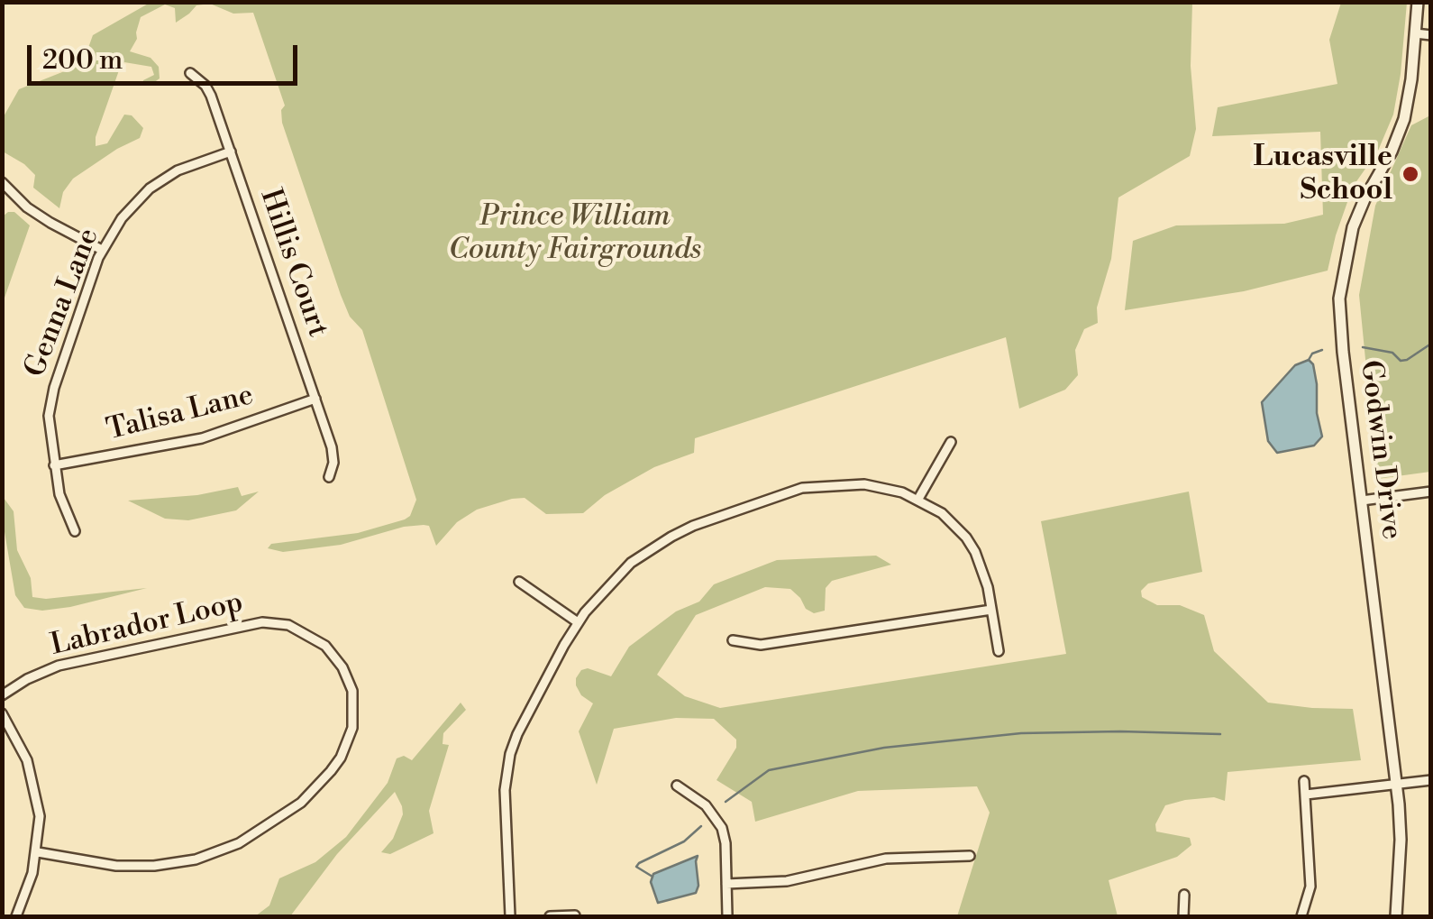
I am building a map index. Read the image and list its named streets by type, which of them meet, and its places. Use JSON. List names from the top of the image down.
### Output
{
  "streets": {
    "street": [
      "Hillis Court",
      "Genna Lane",
      "Talisa Lane",
      "Godwin Drive",
      "Labrador Loop"
    ]
  },
  "crossings": [
    ["Hillis Court", "Genna Lane"],
    ["Hillis Court", "Talisa Lane"],
    ["Genna Lane", "Talisa Lane"]
  ],
  "parks": ["Prince William County Fairgrounds"],
  "places": ["Lucasville School"],
  "scale_bar": "200 m"
}
